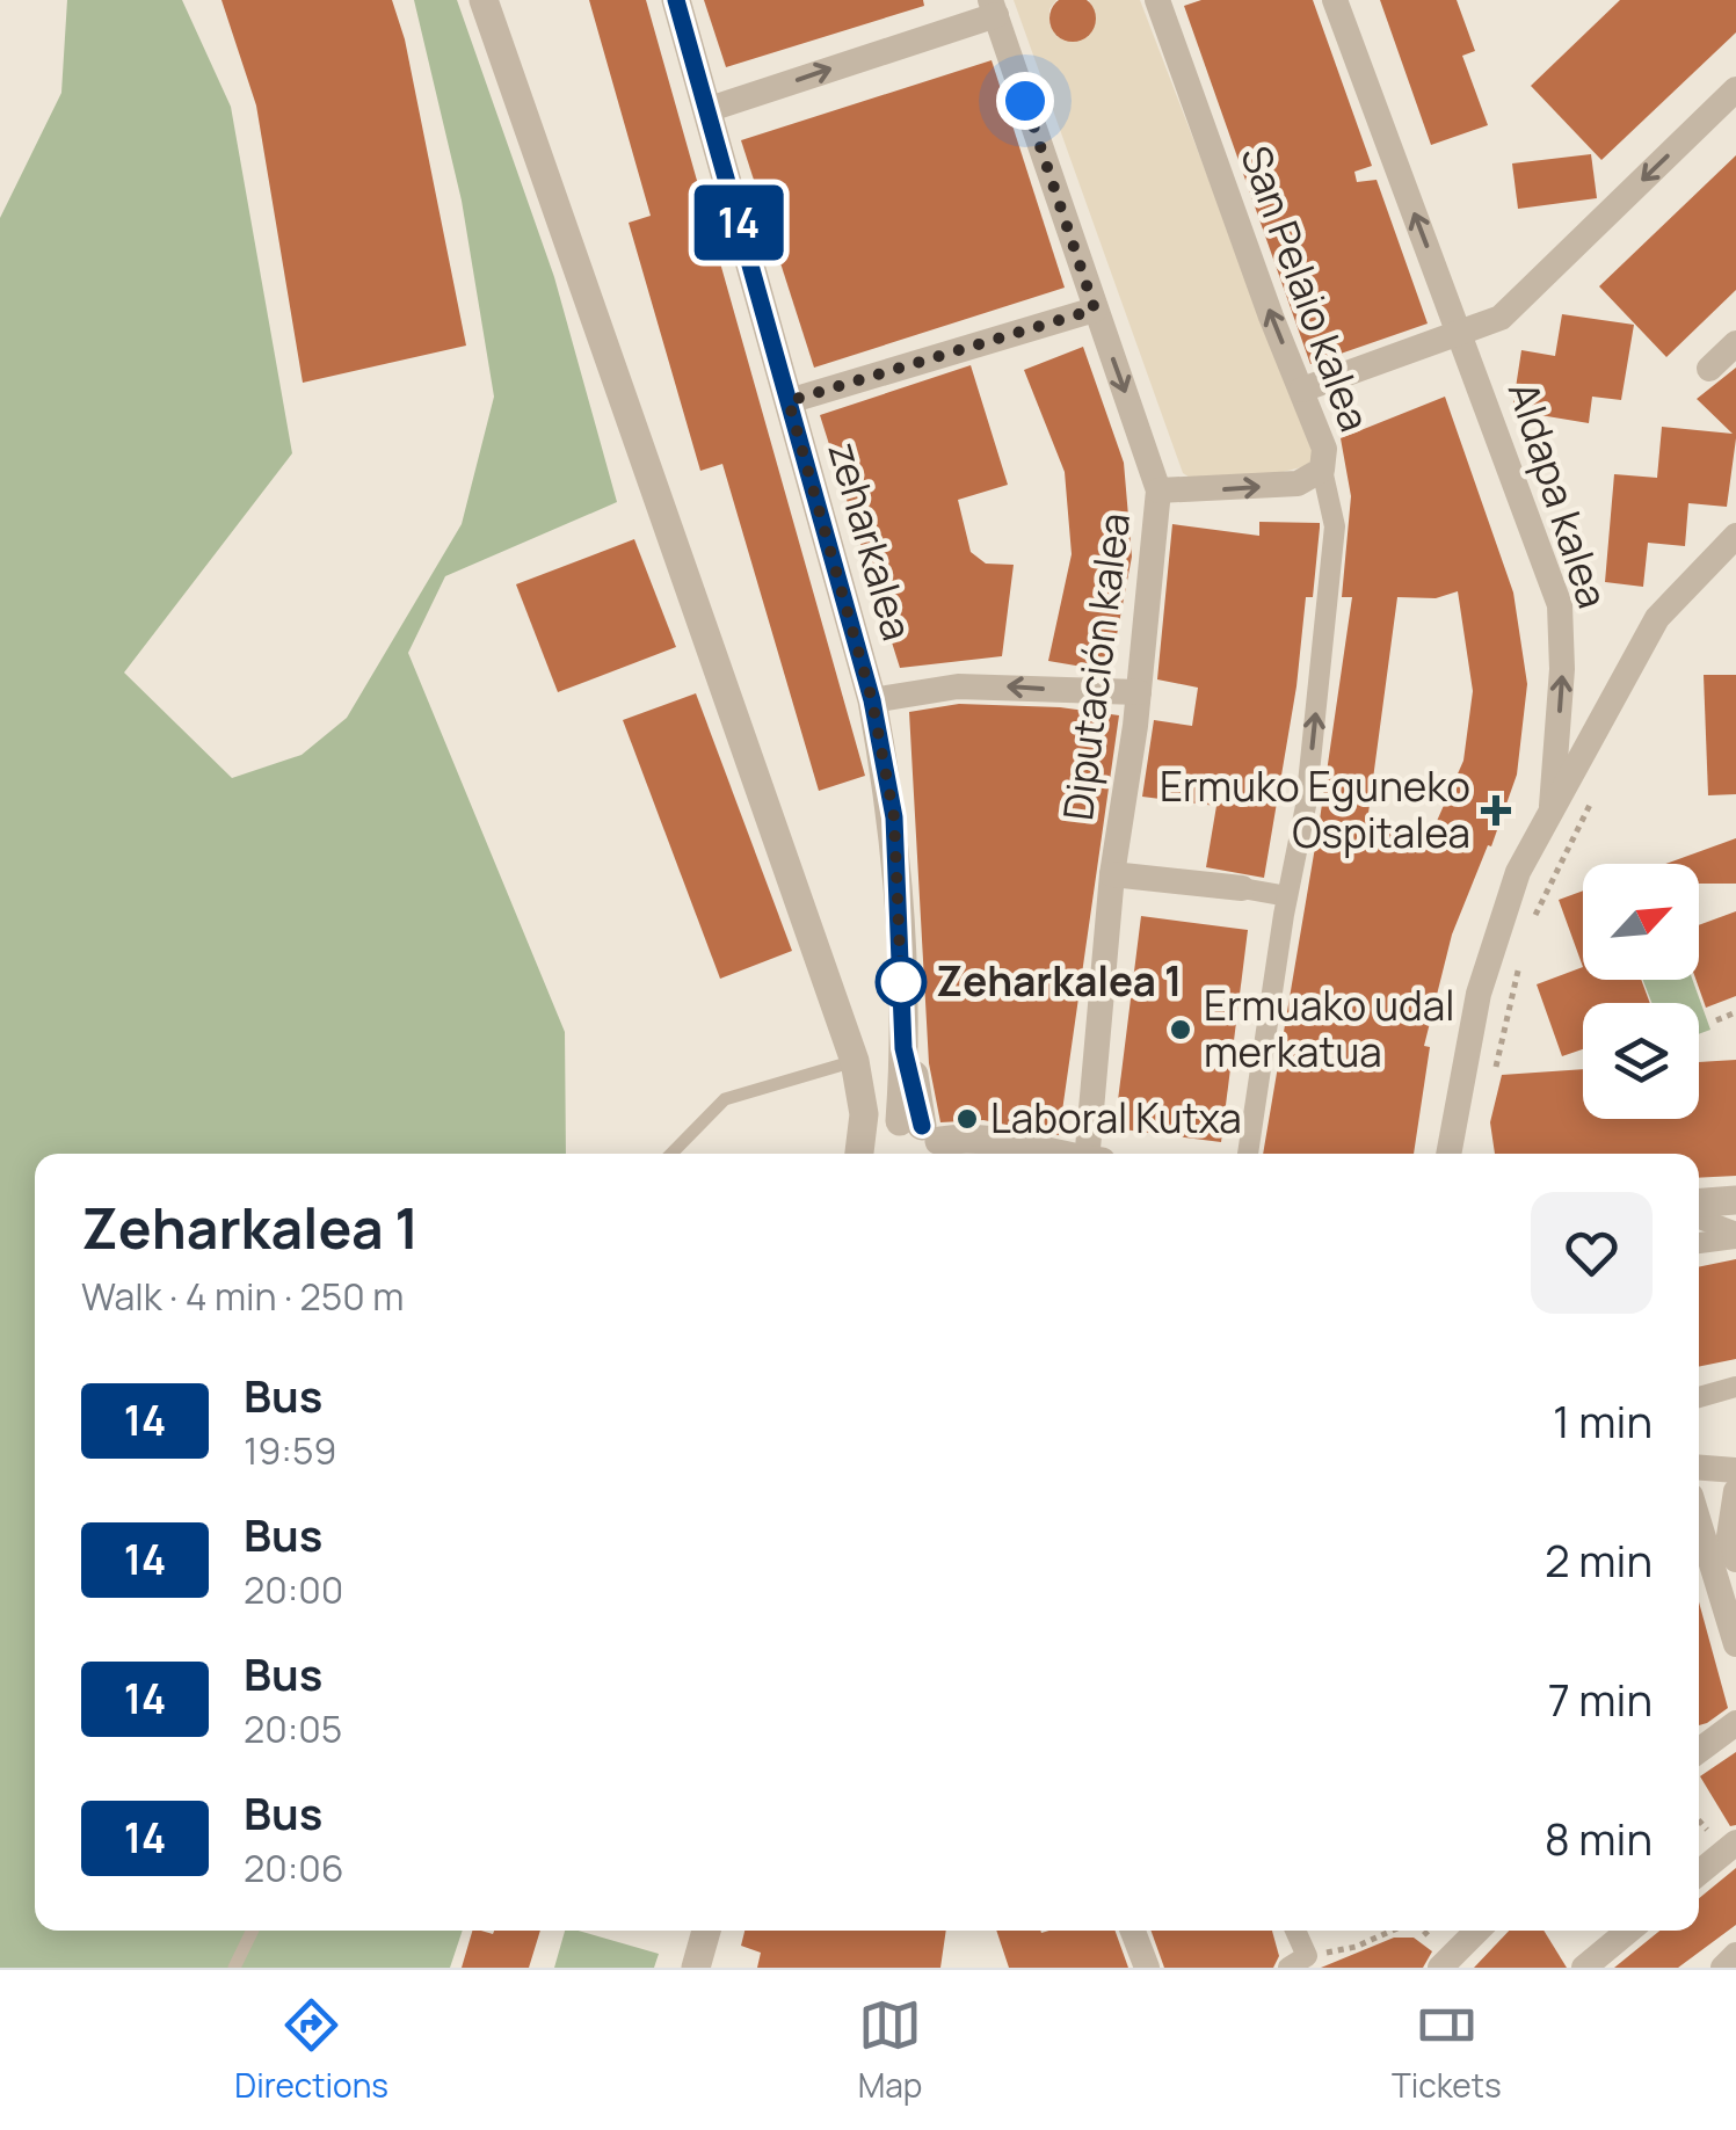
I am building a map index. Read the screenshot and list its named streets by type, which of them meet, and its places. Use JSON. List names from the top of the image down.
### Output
{
  "streets": {
    "street": [
      "San Pelaio kalea",
      "Aldapa kalea",
      "zeharkalea",
      "Diputación kalea"
    ]
  },
  "one_way": ["San Pelaio kalea", "Aldapa kalea"],
  "places": {
    "health": ["Ermuko Eguneko Ospitalea"],
    "other": ["Zeharkalea 1", "Ermuako udal merkatua", "Laboral Kutxa"]
  },
  "lines": ["bus line 14"],
  "north": "top right",
  "page": {
    "on_map": "14",
    "heading": ["Zeharkalea 1", "Walk · 4 min · 250 m"],
    "list": [
      {
        "mark": "14",
        "name": "Bus",
        "note": "19:59",
        "value": "1 min"
      },
      {
        "mark": "14",
        "name": "Bus",
        "note": "20:00",
        "value": "2 min"
      },
      {
        "mark": "14",
        "name": "Bus",
        "note": "20:05",
        "value": "7 min"
      },
      {
        "mark": "14",
        "name": "Bus",
        "note": "20:06",
        "value": "8 min"
      }
    ],
    "tabs": ["Directions", "Map", "Tickets"]
  }
}
